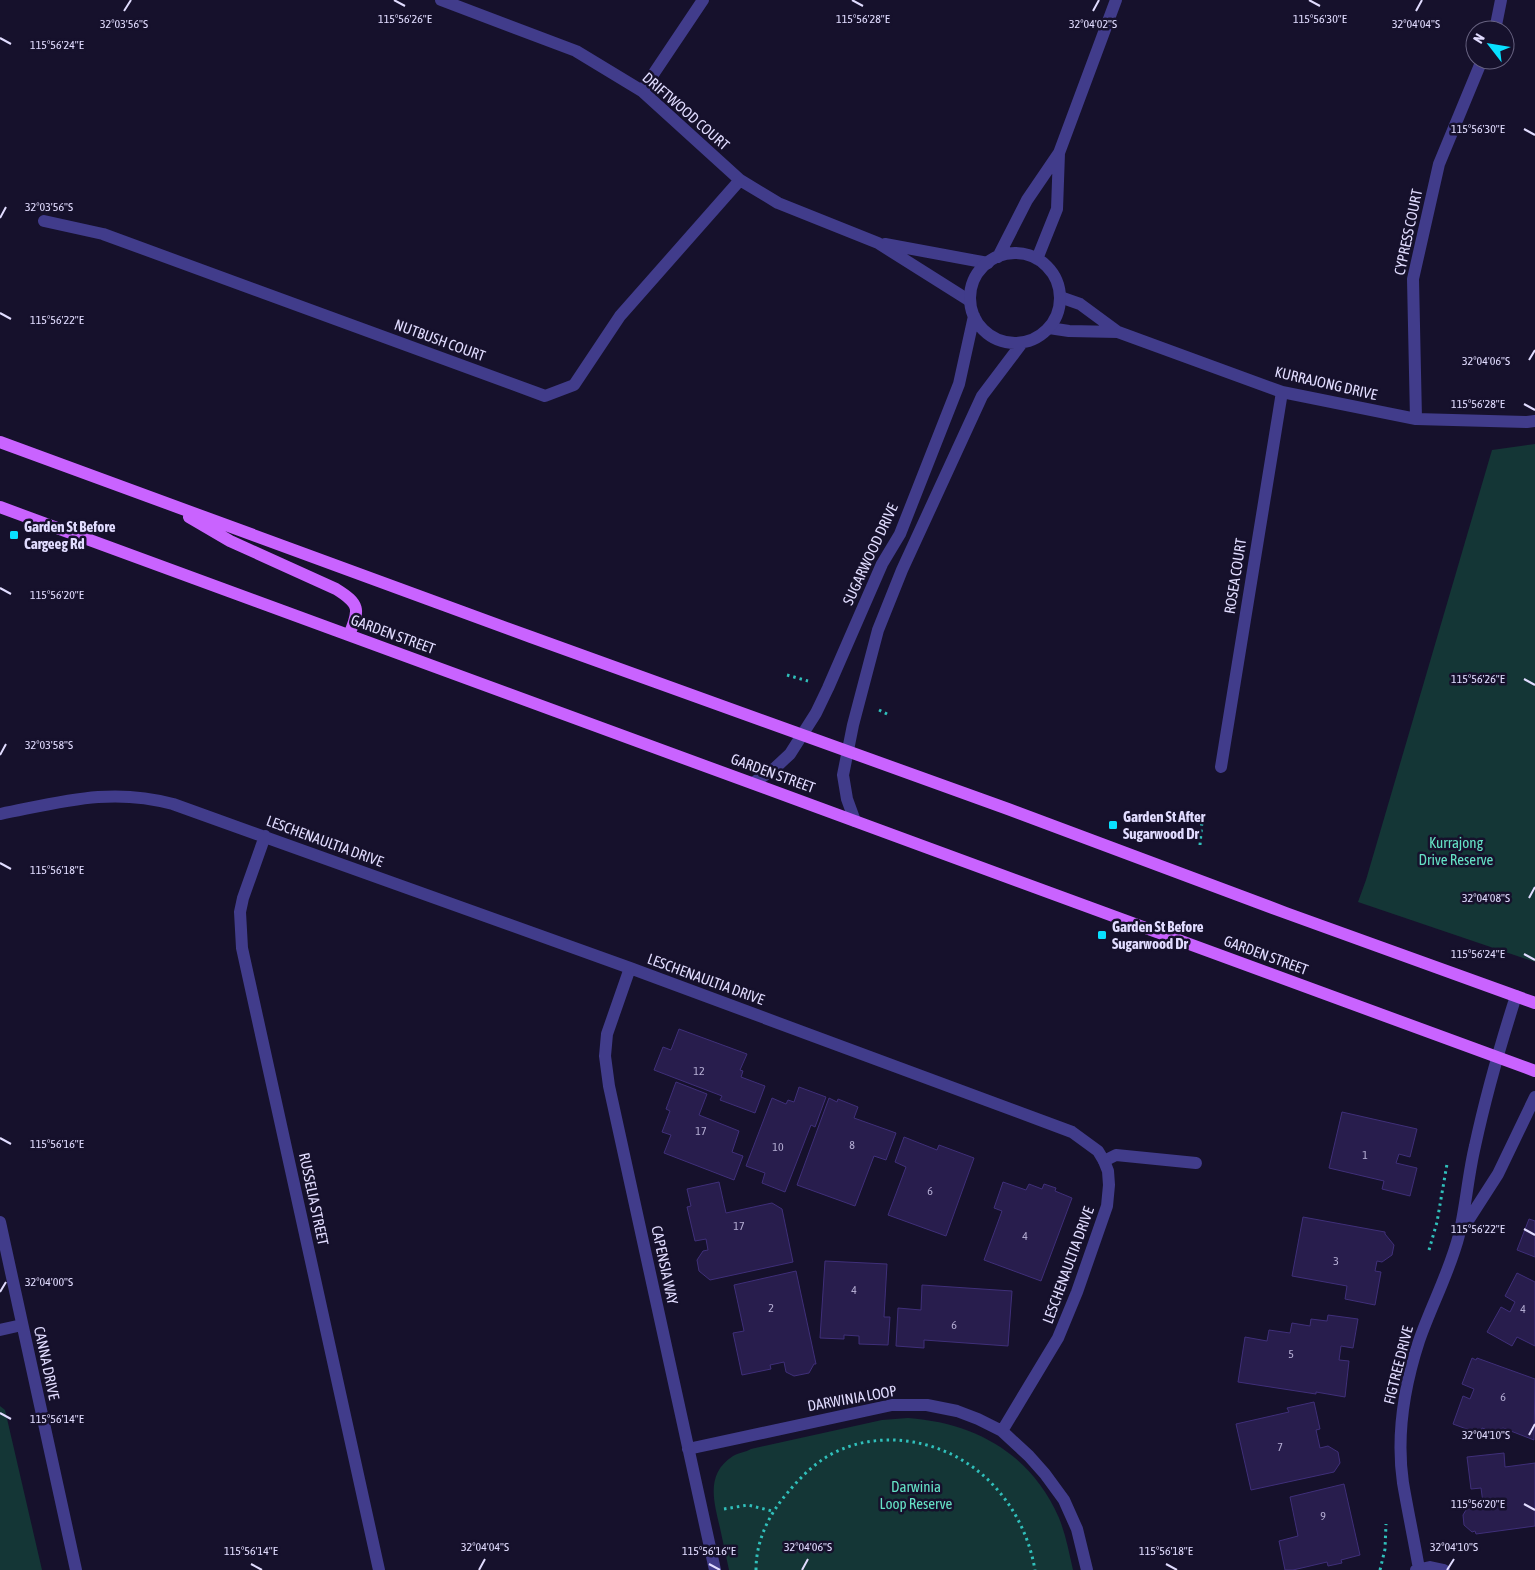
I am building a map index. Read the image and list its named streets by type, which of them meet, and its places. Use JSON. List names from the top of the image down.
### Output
{
  "streets": {
    "main road": ["GARDEN STREET"],
    "street": [
      "DRIFTWOOD COURT",
      "CYPRESS COURT",
      "NUTBUSH COURT",
      "KURRAJONG DRIVE",
      "SUGARWOOD DRIVE",
      "ROSEA COURT",
      "LESCHENAULTIA DRIVE",
      "RUSSELIA STREET",
      "CAPENSIA WAY",
      "CANNA DRIVE",
      "FIGTREE DRIVE",
      "DARWINIA LOOP"
    ]
  },
  "crossings": [
    ["DRIFTWOOD COURT", "NUTBUSH COURT"],
    ["DRIFTWOOD COURT", "KURRAJONG DRIVE"],
    ["DRIFTWOOD COURT", "SUGARWOOD DRIVE"],
    ["CYPRESS COURT", "KURRAJONG DRIVE"],
    ["KURRAJONG DRIVE", "SUGARWOOD DRIVE"],
    ["KURRAJONG DRIVE", "ROSEA COURT"],
    ["SUGARWOOD DRIVE", "GARDEN STREET"],
    ["GARDEN STREET", "FIGTREE DRIVE"],
    ["LESCHENAULTIA DRIVE", "RUSSELIA STREET"],
    ["LESCHENAULTIA DRIVE", "CAPENSIA WAY"],
    ["LESCHENAULTIA DRIVE", "DARWINIA LOOP"],
    ["CAPENSIA WAY", "DARWINIA LOOP"]
  ],
  "parks": ["Kurrajong Drive Reserve", "Darwinia Loop Reserve"],
  "places": {
    "transit": ["Garden St Before Cargeeg Rd", "Garden St After Sugarwood Dr", "Garden St Before Sugarwood Dr"]
  },
  "house_numbers": [
    "12",
    "17",
    "8",
    "10",
    "1",
    "6",
    "17",
    "4",
    "3",
    "4",
    "2",
    "4",
    "6",
    "5",
    "6",
    "7",
    "9"
  ],
  "north": "top left",
  "coordinates": [
    "115°56'30\"E",
    "115°56'26\"E",
    "115°56'28\"E",
    "32°04'02\"S",
    "32°04'04\"S",
    "32°03'56\"S",
    "115°56'24\"E",
    "115°56'22\"E",
    "32°04'06\"S",
    "115°56'20\"E",
    "32°03'58\"S",
    "115°56'18\"E",
    "32°04'08\"S",
    "115°56'16\"E",
    "32°04'00\"S",
    "115°56'14\"E",
    "32°04'10\"S"
  ]
}
